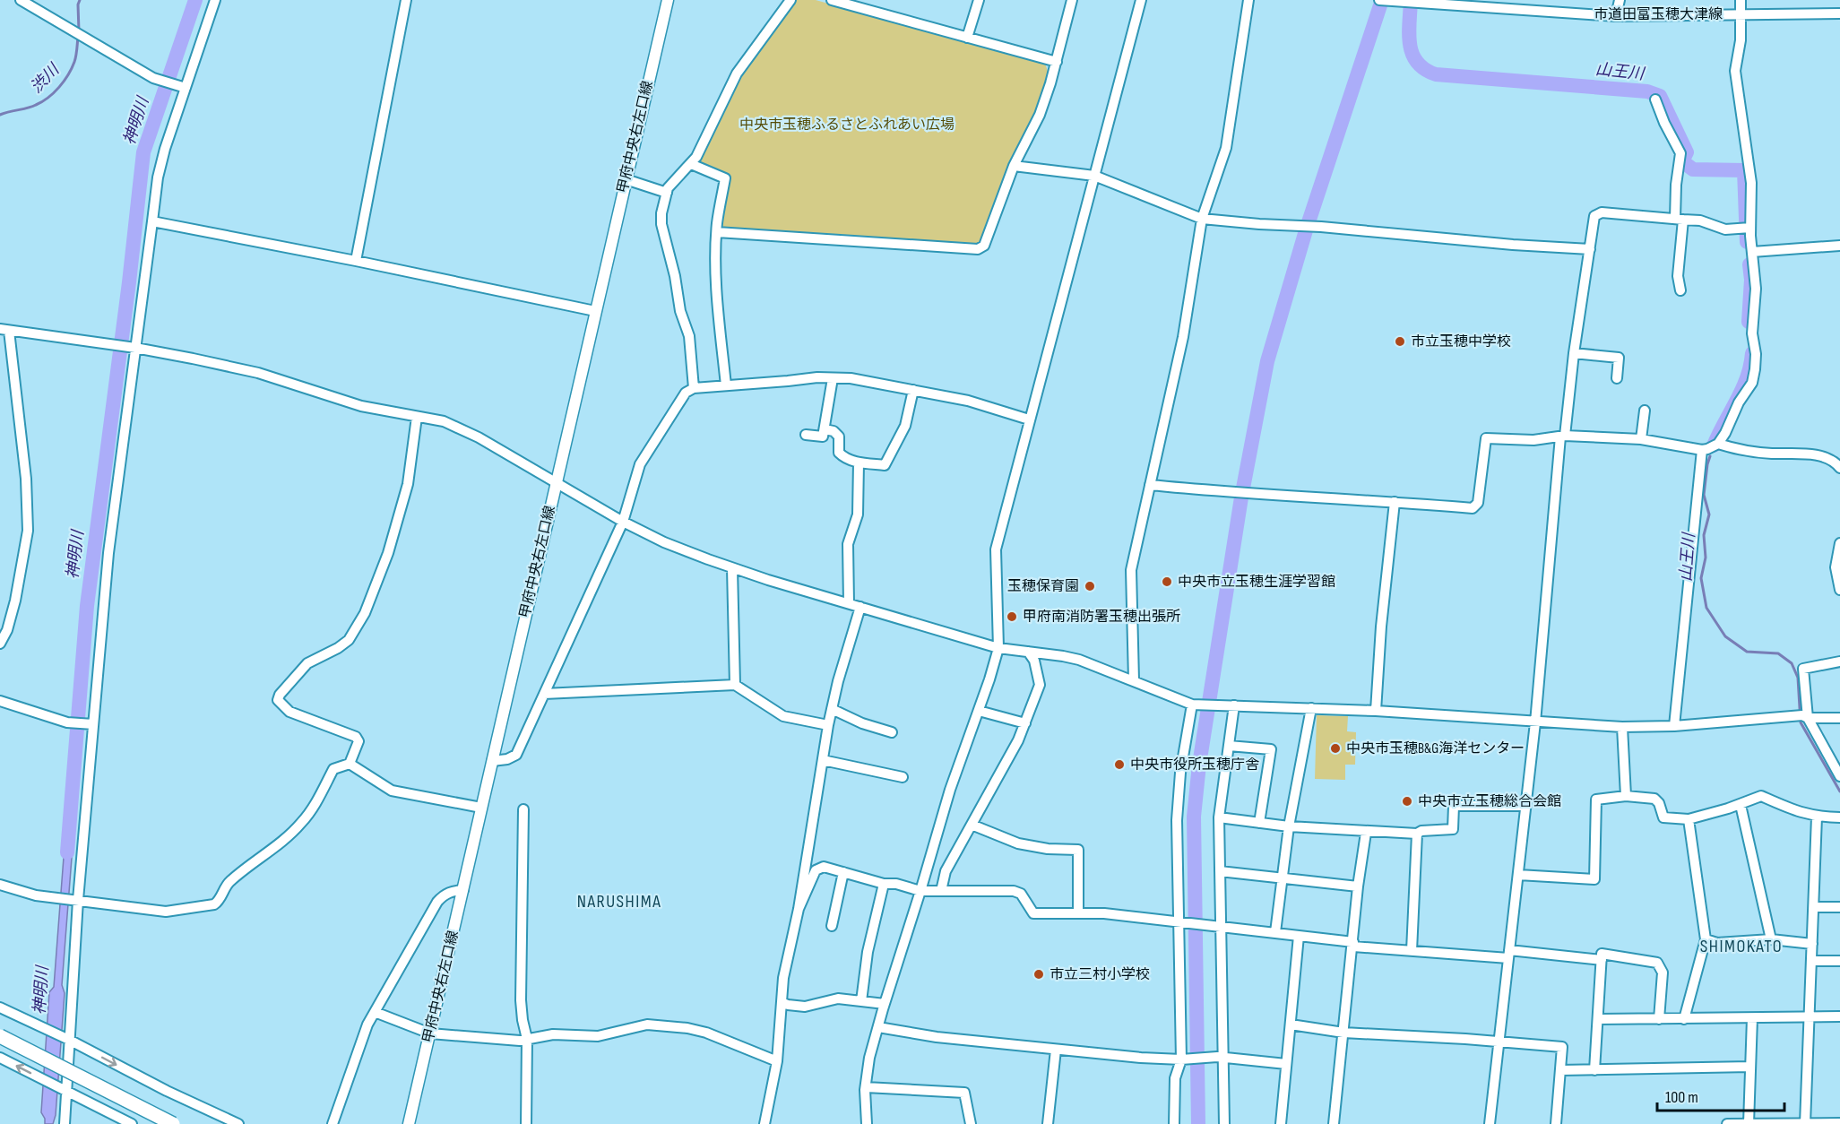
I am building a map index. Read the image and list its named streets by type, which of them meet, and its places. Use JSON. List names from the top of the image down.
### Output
{
  "streets": {
    "main road": ["甲府中央右左口線"],
    "street": ["市道田富玉穂大津線"]
  },
  "districts": ["NARUSHIMA", "SHIMOKATO"],
  "water": ["山王川", "渋川", "神明川"],
  "parks": ["中央市玉穂ふるさとふれあい広場"],
  "places": [
    "市立玉穂中学校",
    "中央市立玉穂生涯学習館",
    "玉穂保育園",
    "甲府南消防署玉穂出張所",
    "中央市玉穂B&G海洋センター",
    "中央市役所玉穂庁舎",
    "中央市立玉穂総合会館",
    "市立三村小学校"
  ],
  "scale_bar": "100 m"
}
